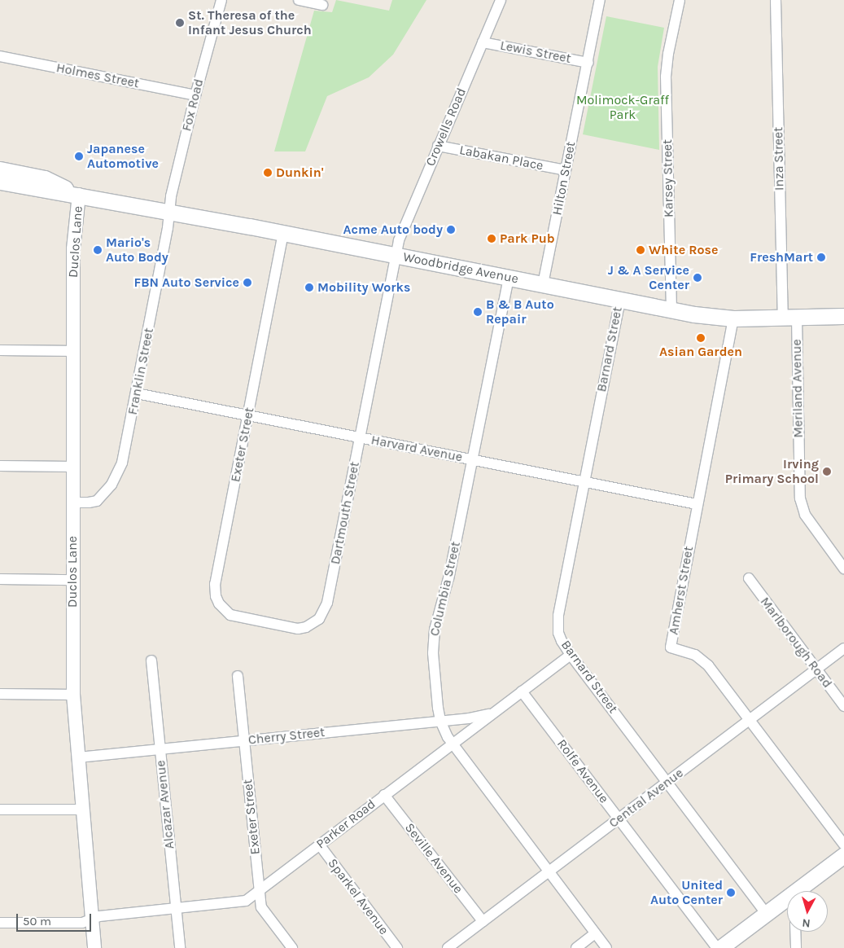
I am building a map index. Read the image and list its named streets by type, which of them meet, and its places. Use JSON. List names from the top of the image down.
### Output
{
  "streets": {
    "main road": ["Woodbridge Avenue"],
    "street": [
      "Lewis Street",
      "Holmes Street",
      "Fox Road",
      "Crowells Road",
      "Labakan Place",
      "Inza Street",
      "Hilton Street",
      "Karsey Street",
      "Duclos Lane",
      "Barnard Street",
      "Franklin Street",
      "Meriland Avenue",
      "Exeter Street",
      "Harvard Avenue",
      "Dartmouth Street",
      "Columbia Street",
      "Amherst Street",
      "Marlborough Road",
      "Cherry Street",
      "Rolfe Avenue",
      "Central Avenue",
      "Alcazar Avenue",
      "Parker Road",
      "Seville Avenue",
      "Sparkel Avenue"
    ]
  },
  "crossings": [
    ["Lewis Street", "Crowells Road"],
    ["Lewis Street", "Hilton Street"],
    ["Holmes Street", "Fox Road"],
    ["Fox Road", "Woodbridge Avenue"],
    ["Fox Road", "Franklin Street"],
    ["Crowells Road", "Labakan Place"],
    ["Crowells Road", "Woodbridge Avenue"],
    ["Crowells Road", "Dartmouth Street"],
    ["Labakan Place", "Hilton Street"],
    ["Inza Street", "Woodbridge Avenue"],
    ["Inza Street", "Meriland Avenue"],
    ["Hilton Street", "Woodbridge Avenue"],
    ["Karsey Street", "Woodbridge Avenue"],
    ["Duclos Lane", "Woodbridge Avenue"],
    ["Duclos Lane", "Franklin Street"],
    ["Duclos Lane", "Cherry Street"],
    ["Duclos Lane", "Parker Road"],
    ["Woodbridge Avenue", "Barnard Street"],
    ["Woodbridge Avenue", "Franklin Street"],
    ["Woodbridge Avenue", "Meriland Avenue"],
    ["Woodbridge Avenue", "Exeter Street"],
    ["Woodbridge Avenue", "Dartmouth Street"],
    ["Woodbridge Avenue", "Columbia Street"],
    ["Woodbridge Avenue", "Amherst Street"],
    ["Barnard Street", "Harvard Avenue"],
    ["Barnard Street", "Central Avenue"],
    ["Barnard Street", "Parker Road"],
    ["Franklin Street", "Harvard Avenue"],
    ["Exeter Street", "Harvard Avenue"],
    ["Exeter Street", "Dartmouth Street"],
    ["Exeter Street", "Cherry Street"],
    ["Exeter Street", "Parker Road"],
    ["Harvard Avenue", "Dartmouth Street"],
    ["Harvard Avenue", "Columbia Street"],
    ["Harvard Avenue", "Amherst Street"],
    ["Columbia Street", "Cherry Street"],
    ["Columbia Street", "Central Avenue"],
    ["Columbia Street", "Parker Road"],
    ["Amherst Street", "Central Avenue"],
    ["Marlborough Road", "Central Avenue"],
    ["Cherry Street", "Alcazar Avenue"],
    ["Cherry Street", "Parker Road"],
    ["Rolfe Avenue", "Central Avenue"],
    ["Rolfe Avenue", "Parker Road"],
    ["Central Avenue", "Seville Avenue"],
    ["Alcazar Avenue", "Parker Road"],
    ["Parker Road", "Seville Avenue"],
    ["Parker Road", "Sparkel Avenue"]
  ],
  "parks": ["Molimock-Graff Park"],
  "places": [
    "St. Theresa of the Infant Jesus Church",
    "Japanese Automotive",
    "Dunkin'",
    "Acme Auto body",
    "Park Pub",
    "Mario's Auto Body",
    "White Rose",
    "FreshMart",
    "J & A Service Center",
    "FBN Auto Service",
    "Mobility Works",
    "B & B Auto Repair",
    "Asian Garden",
    "Irving Primary School",
    "United Auto Center"
  ],
  "scale_bar": "50 m",
  "north": "bottom"
}
